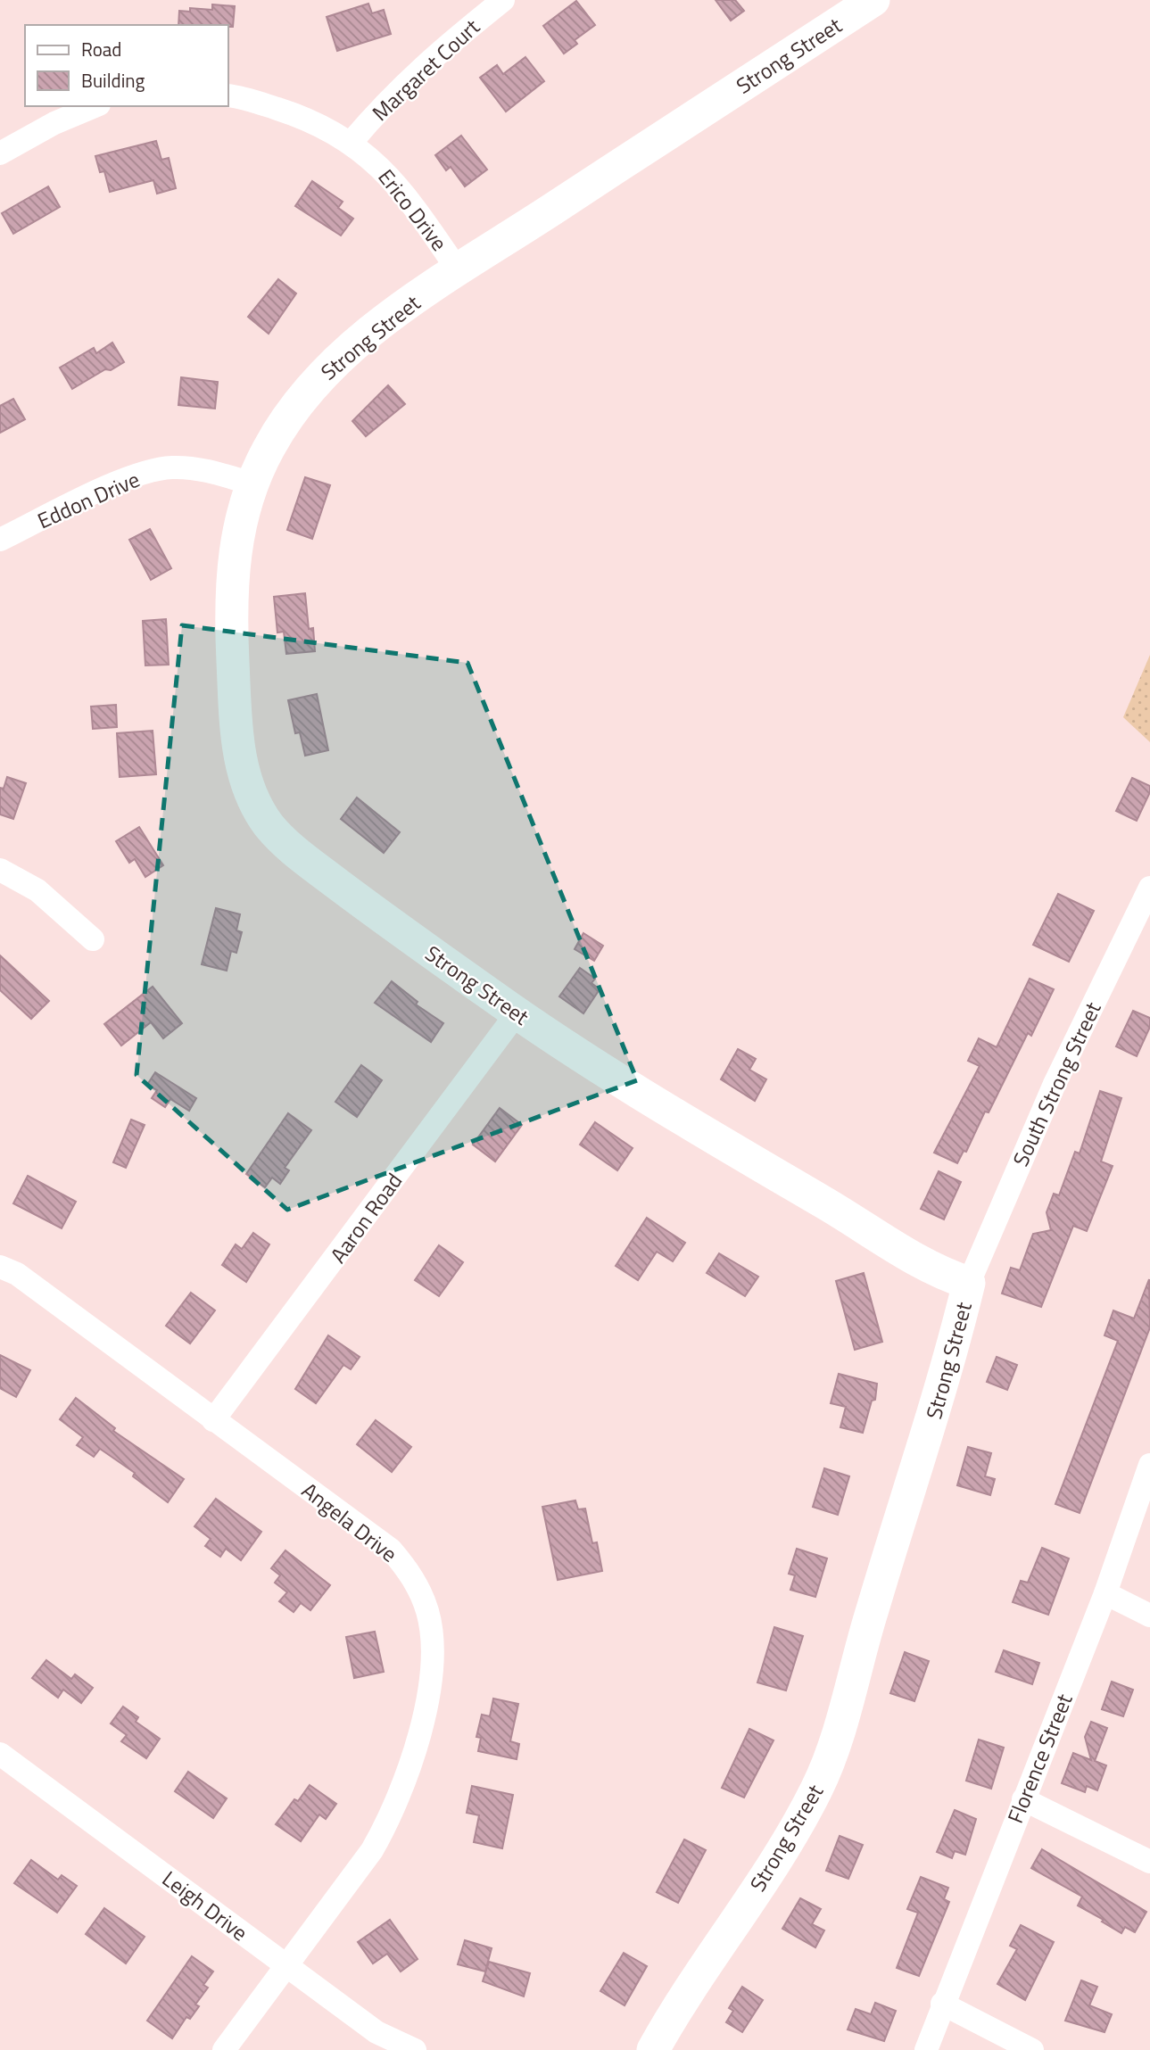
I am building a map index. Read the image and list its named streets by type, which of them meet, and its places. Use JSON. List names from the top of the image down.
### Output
{
  "streets": {
    "street": [
      "Strong Street",
      "Margaret Court",
      "Erico Drive",
      "Eddon Drive",
      "South Strong Street",
      "Aaron Road",
      "Angela Drive",
      "Florence Street",
      "Leigh Drive"
    ]
  },
  "crossings": [
    ["Strong Street", "Erico Drive"],
    ["Strong Street", "Eddon Drive"],
    ["Strong Street", "South Strong Street"],
    ["Strong Street", "Aaron Road"],
    ["Margaret Court", "Erico Drive"],
    ["Aaron Road", "Angela Drive"],
    ["Angela Drive", "Leigh Drive"]
  ],
  "legend": ["Road", "Building"]
}
